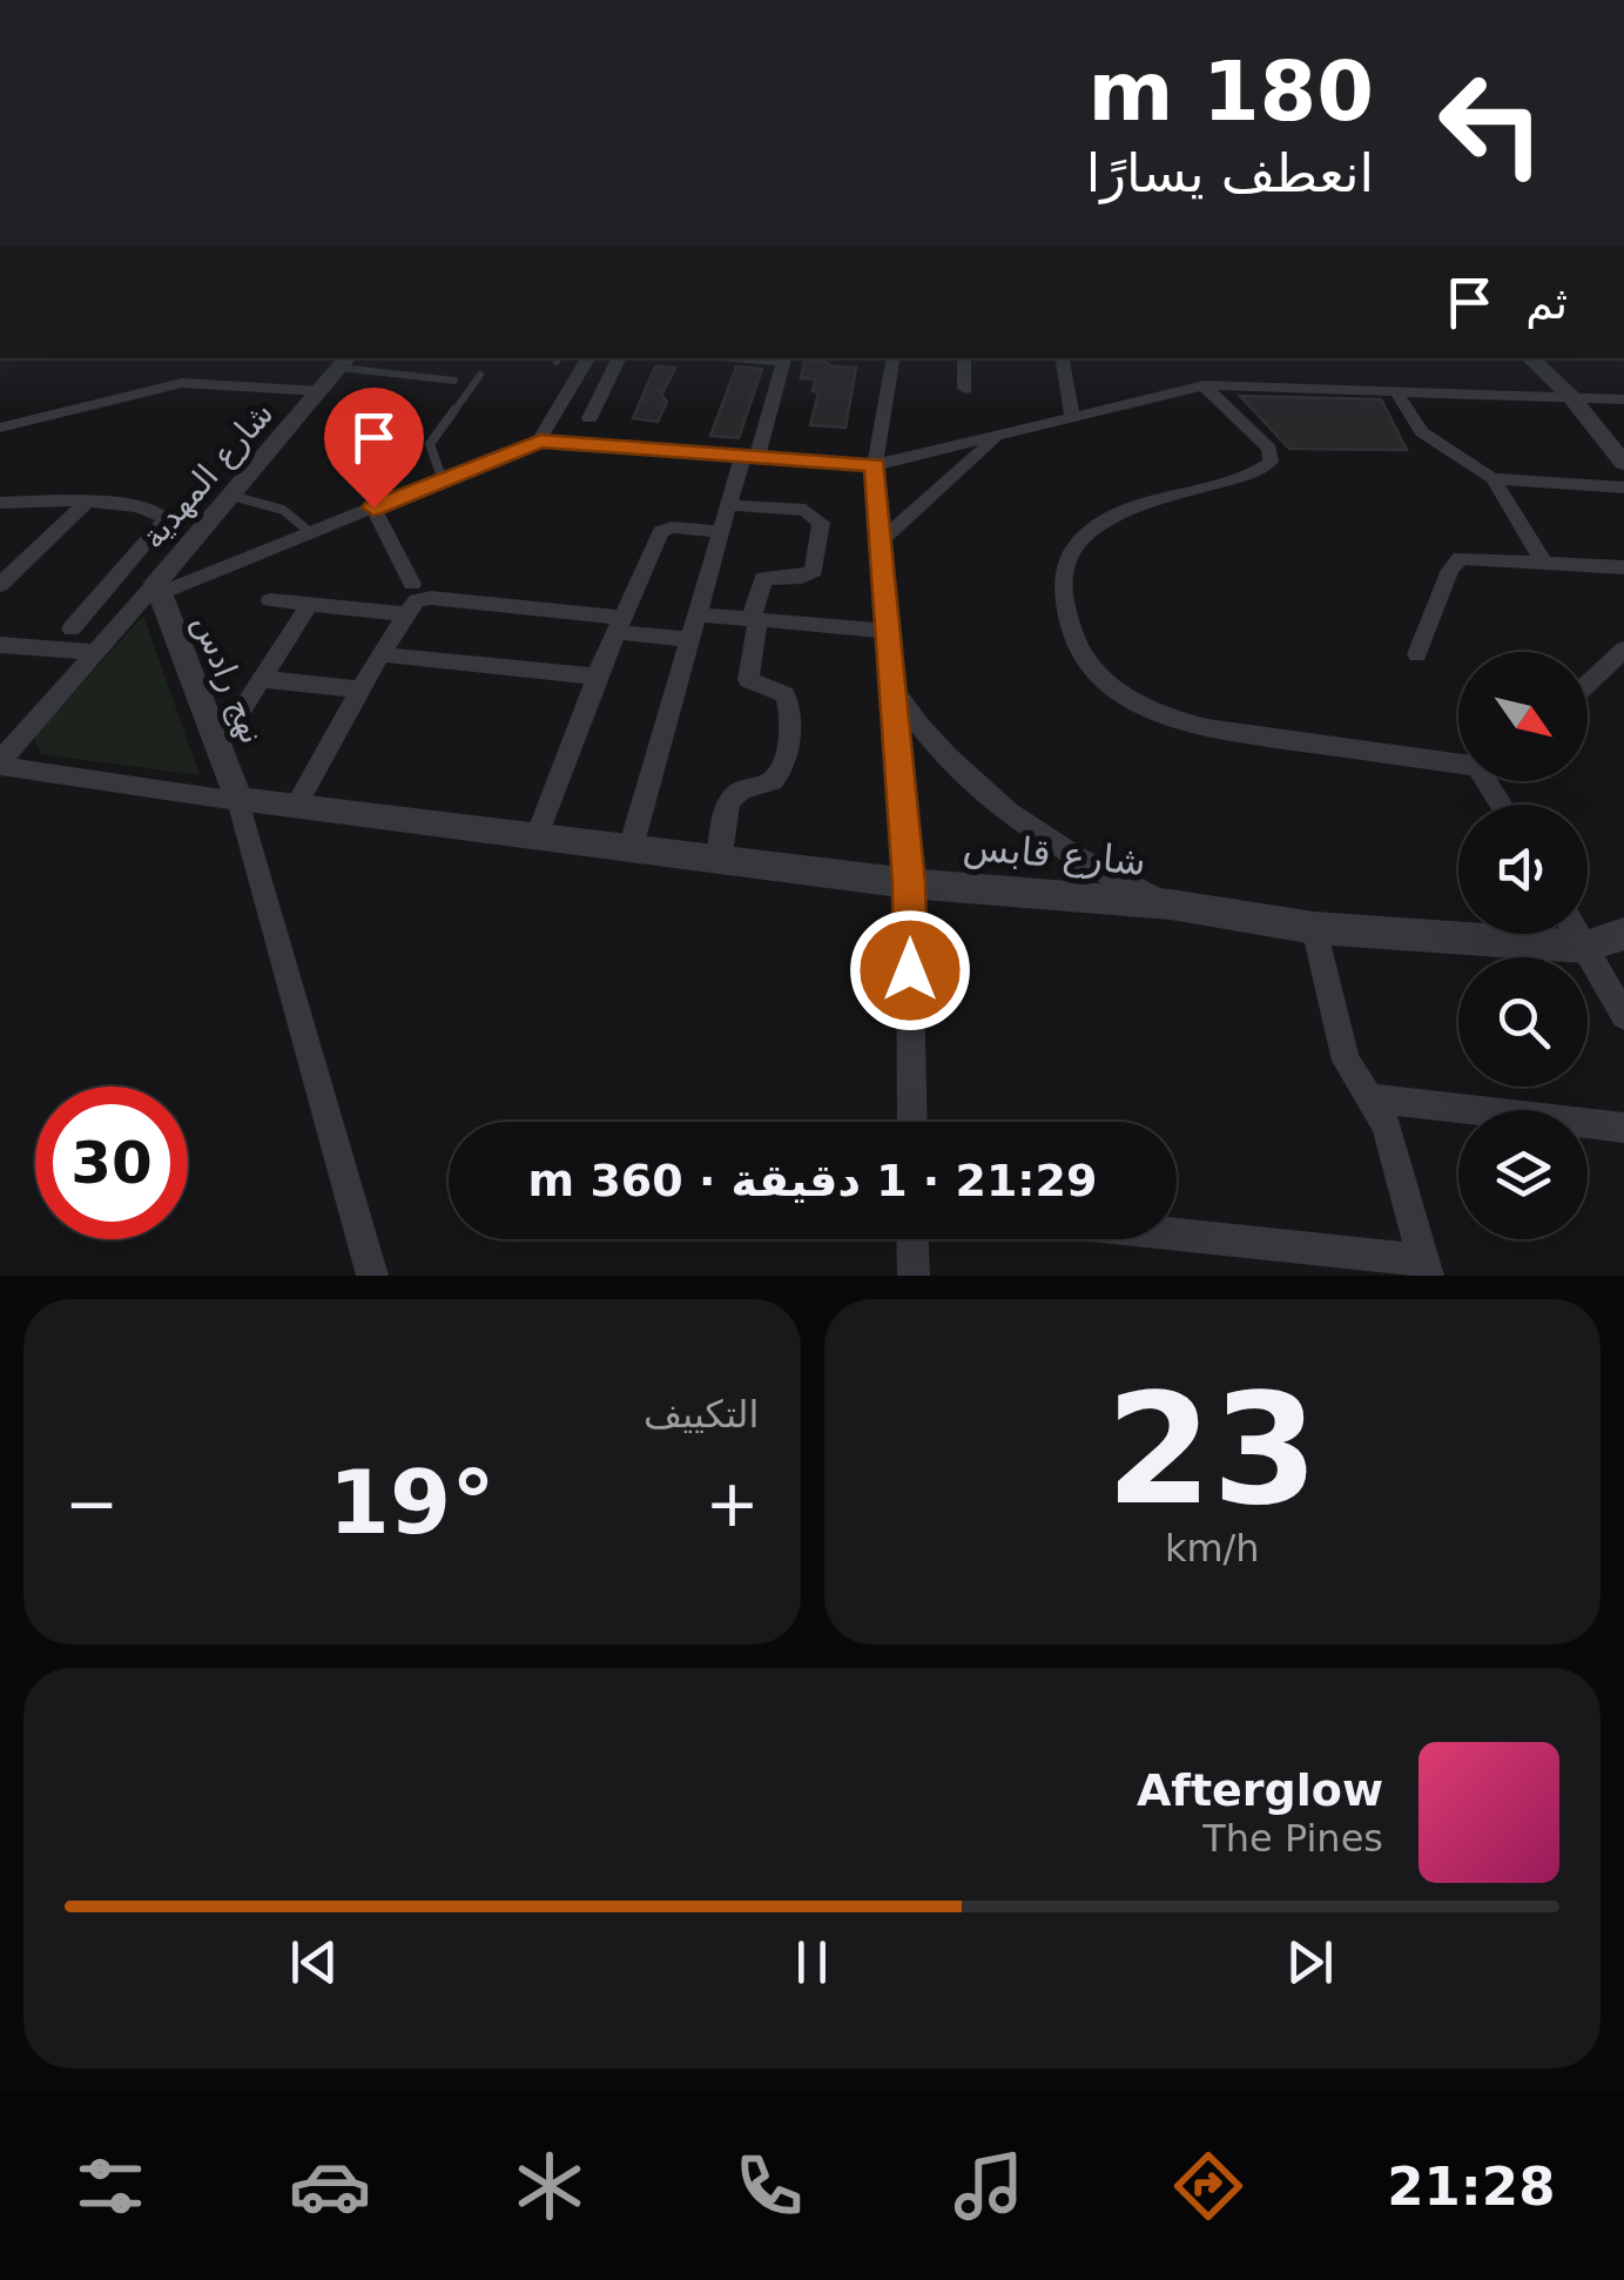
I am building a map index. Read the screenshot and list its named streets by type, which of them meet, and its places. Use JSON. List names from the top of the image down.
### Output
{
  "streets": {
    "street": ["شارع المهدية", "نهج رادس", "شارع قابس"]
  },
  "crossings": [
    ["شارع المهدية", "نهج رادس"],
    ["نهج رادس", "شارع قابس"]
  ],
  "north": "bottom right",
  "page": {
    "turn": ["180 m", "انعطف يسارًا"],
    "then": "ثم",
    "limit": "30",
    "trip": "21:29 · 1 دقيقة · 360 m",
    "tile": [
      ["23", "km/h"],
      "التكييف"
    ],
    "heat": ["−", "19°", "+"],
    "song": ["Afterglow", "The Pines"],
    "tabs": "21:28"
  }
}
